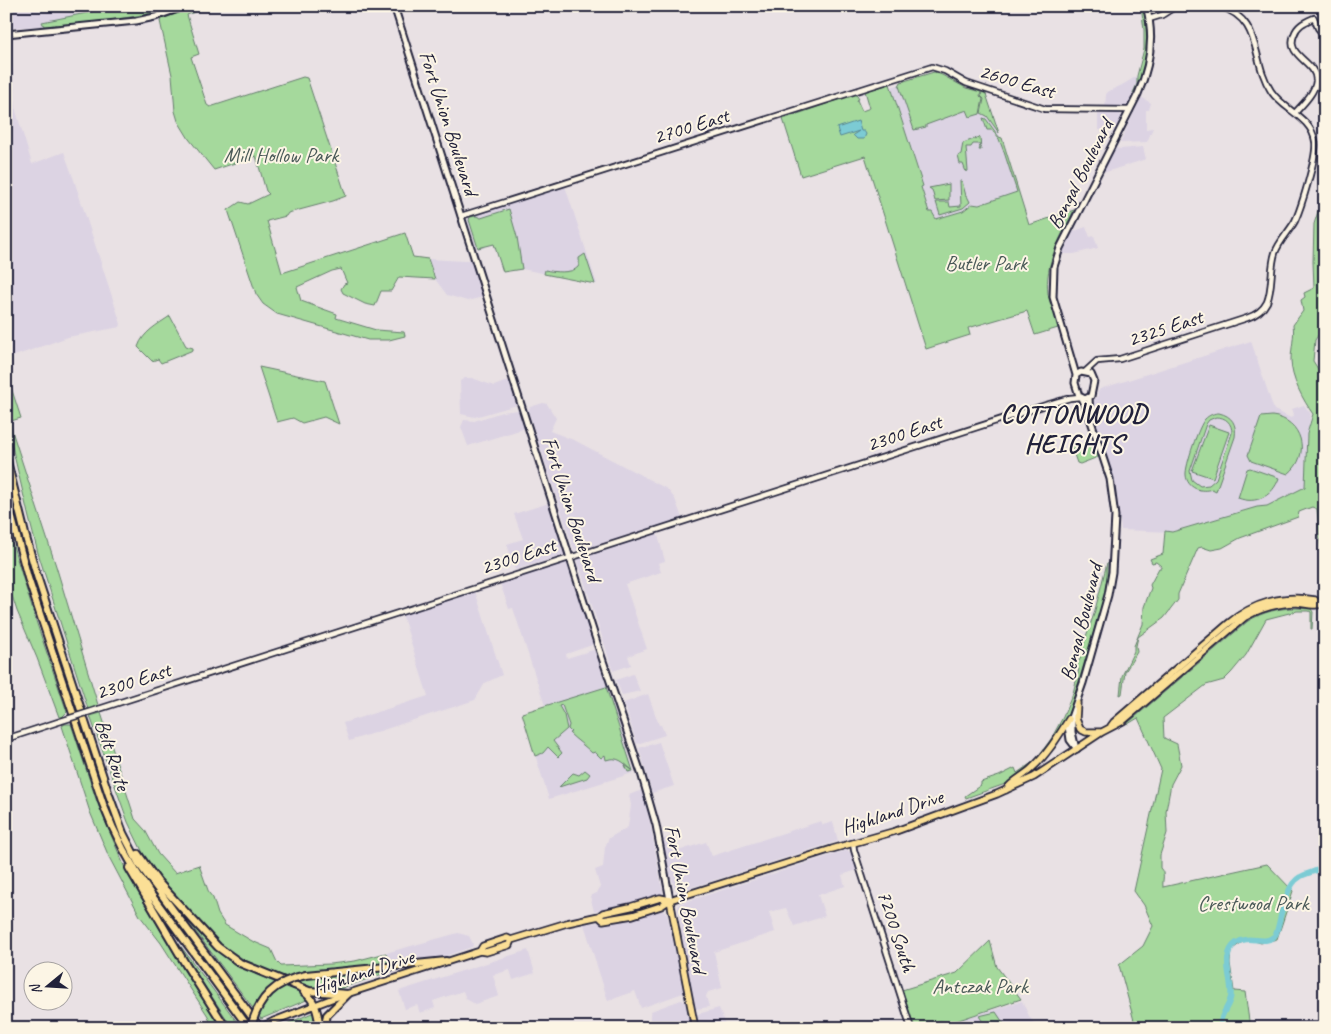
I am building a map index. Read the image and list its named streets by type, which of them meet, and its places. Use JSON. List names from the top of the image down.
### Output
{
  "streets": {
    "highway": ["Belt Route"],
    "main road": ["Fort Union Boulevard", "Bengal Boulevard", "Highland Drive"],
    "street": [
      "2600 East",
      "2700 East",
      "2325 East",
      "2300 East",
      "7200 South"
    ]
  },
  "crossings": [
    ["2600 East", "2700 East"],
    ["2600 East", "Bengal Boulevard"],
    ["Fort Union Boulevard", "2700 East"],
    ["Fort Union Boulevard", "2300 East"],
    ["Fort Union Boulevard", "Highland Drive"],
    ["Bengal Boulevard", "2300 East"],
    ["Bengal Boulevard", "Highland Drive"],
    ["Belt Route", "Highland Drive"],
    ["Highland Drive", "7200 South"]
  ],
  "districts": ["COTTONWOOD HEIGHTS"],
  "parks": [
    "Mill Hollow Park",
    "Butler Park",
    "Crestwood Park",
    "Antczak Park"
  ],
  "north": "left"
}
